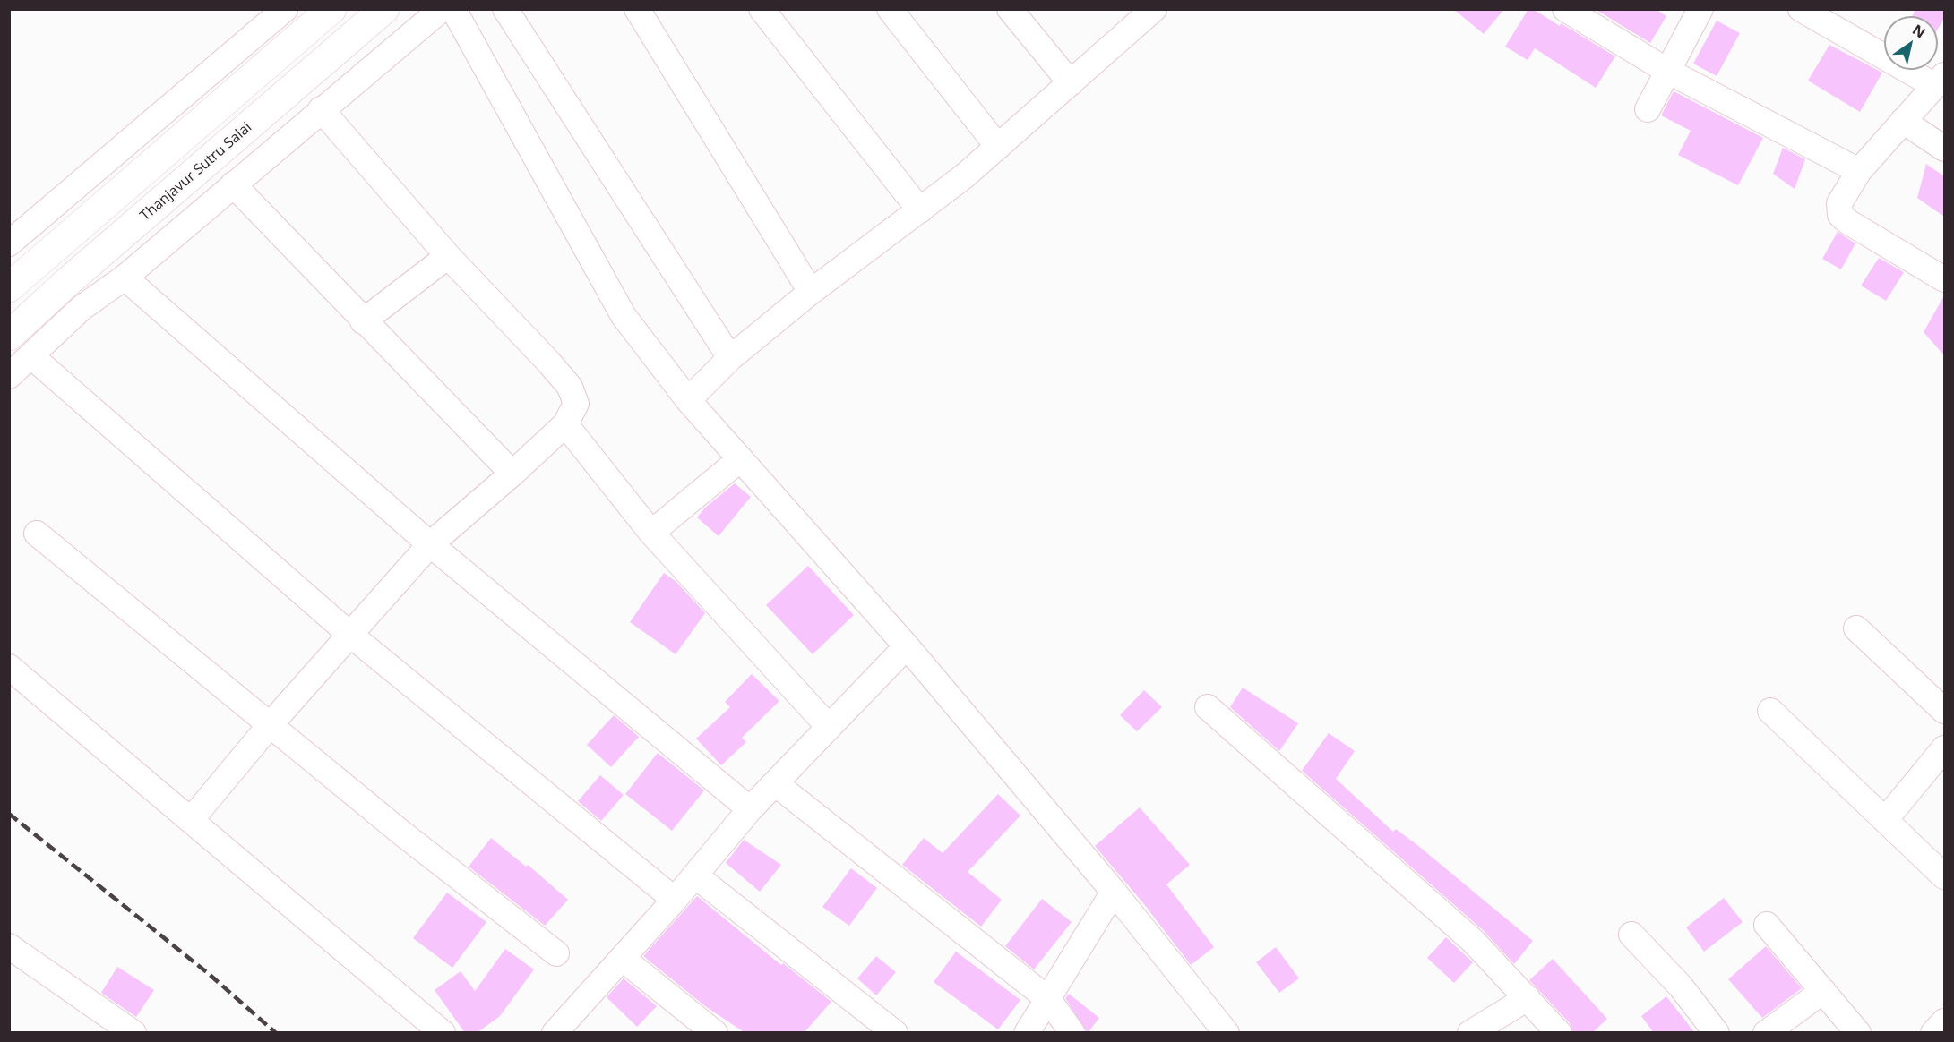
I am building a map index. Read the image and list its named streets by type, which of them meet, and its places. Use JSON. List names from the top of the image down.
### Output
{
  "streets": {
    "highway": ["Thanjavur Sutru Salai"]
  },
  "north": "top right"
}
